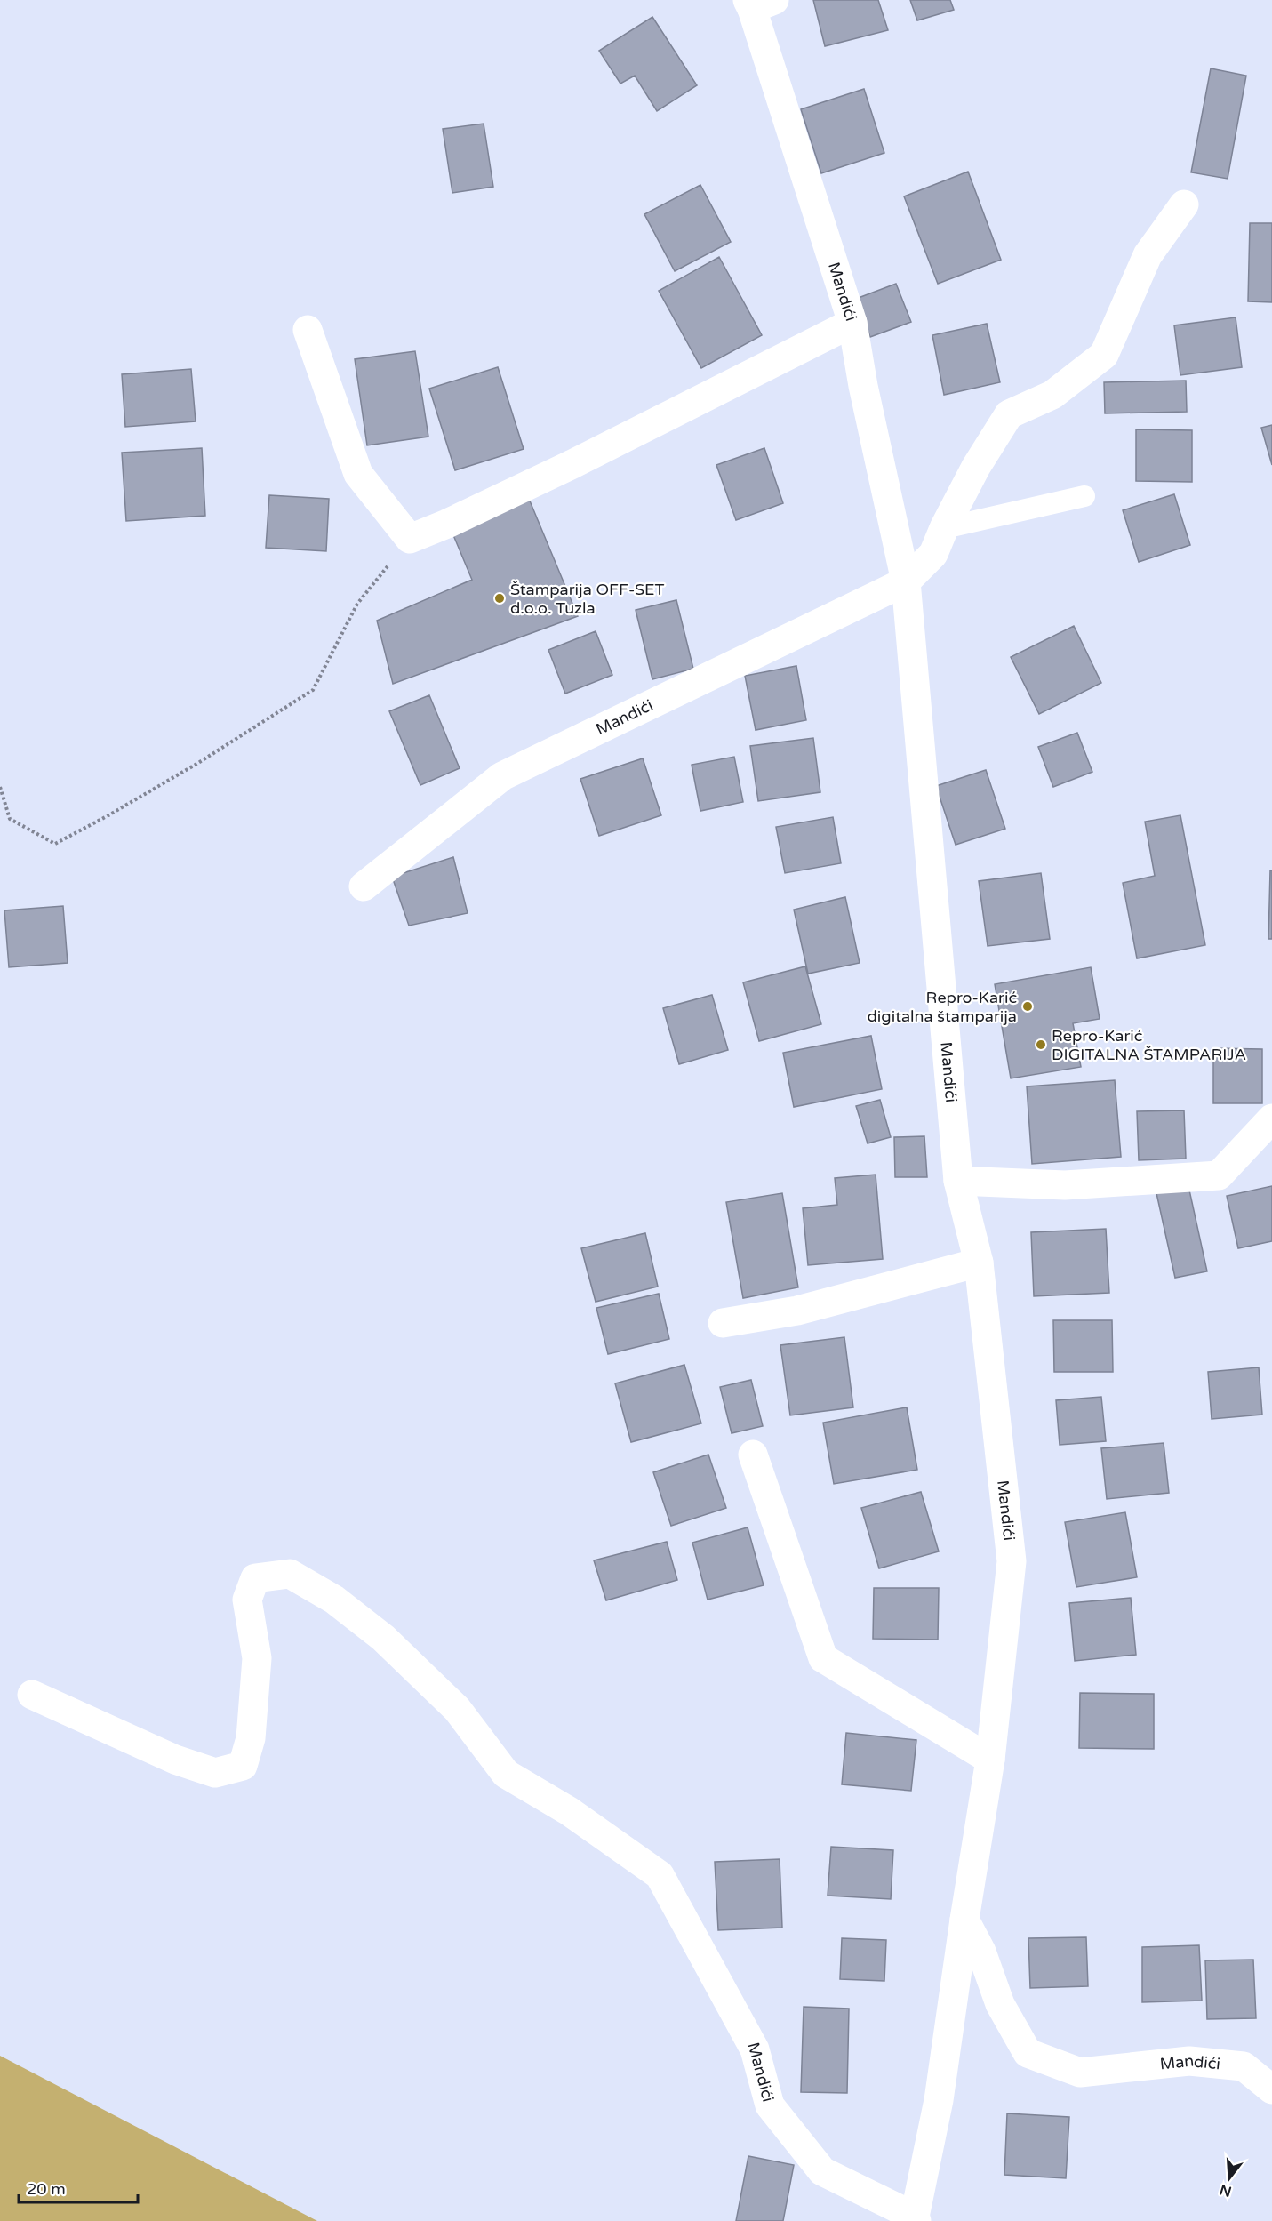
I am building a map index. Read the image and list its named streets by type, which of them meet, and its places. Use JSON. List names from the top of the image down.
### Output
{
  "streets": {
    "street": ["Mandići"]
  },
  "places": ["Štamparija OFF-SET d.o.o. Tuzla", "Repro-Karić digitalna štamparija", "Repro-Karić DIGITALNA ŠTAMPARIJA"],
  "scale_bar": "20 m",
  "north": "bottom"
}
